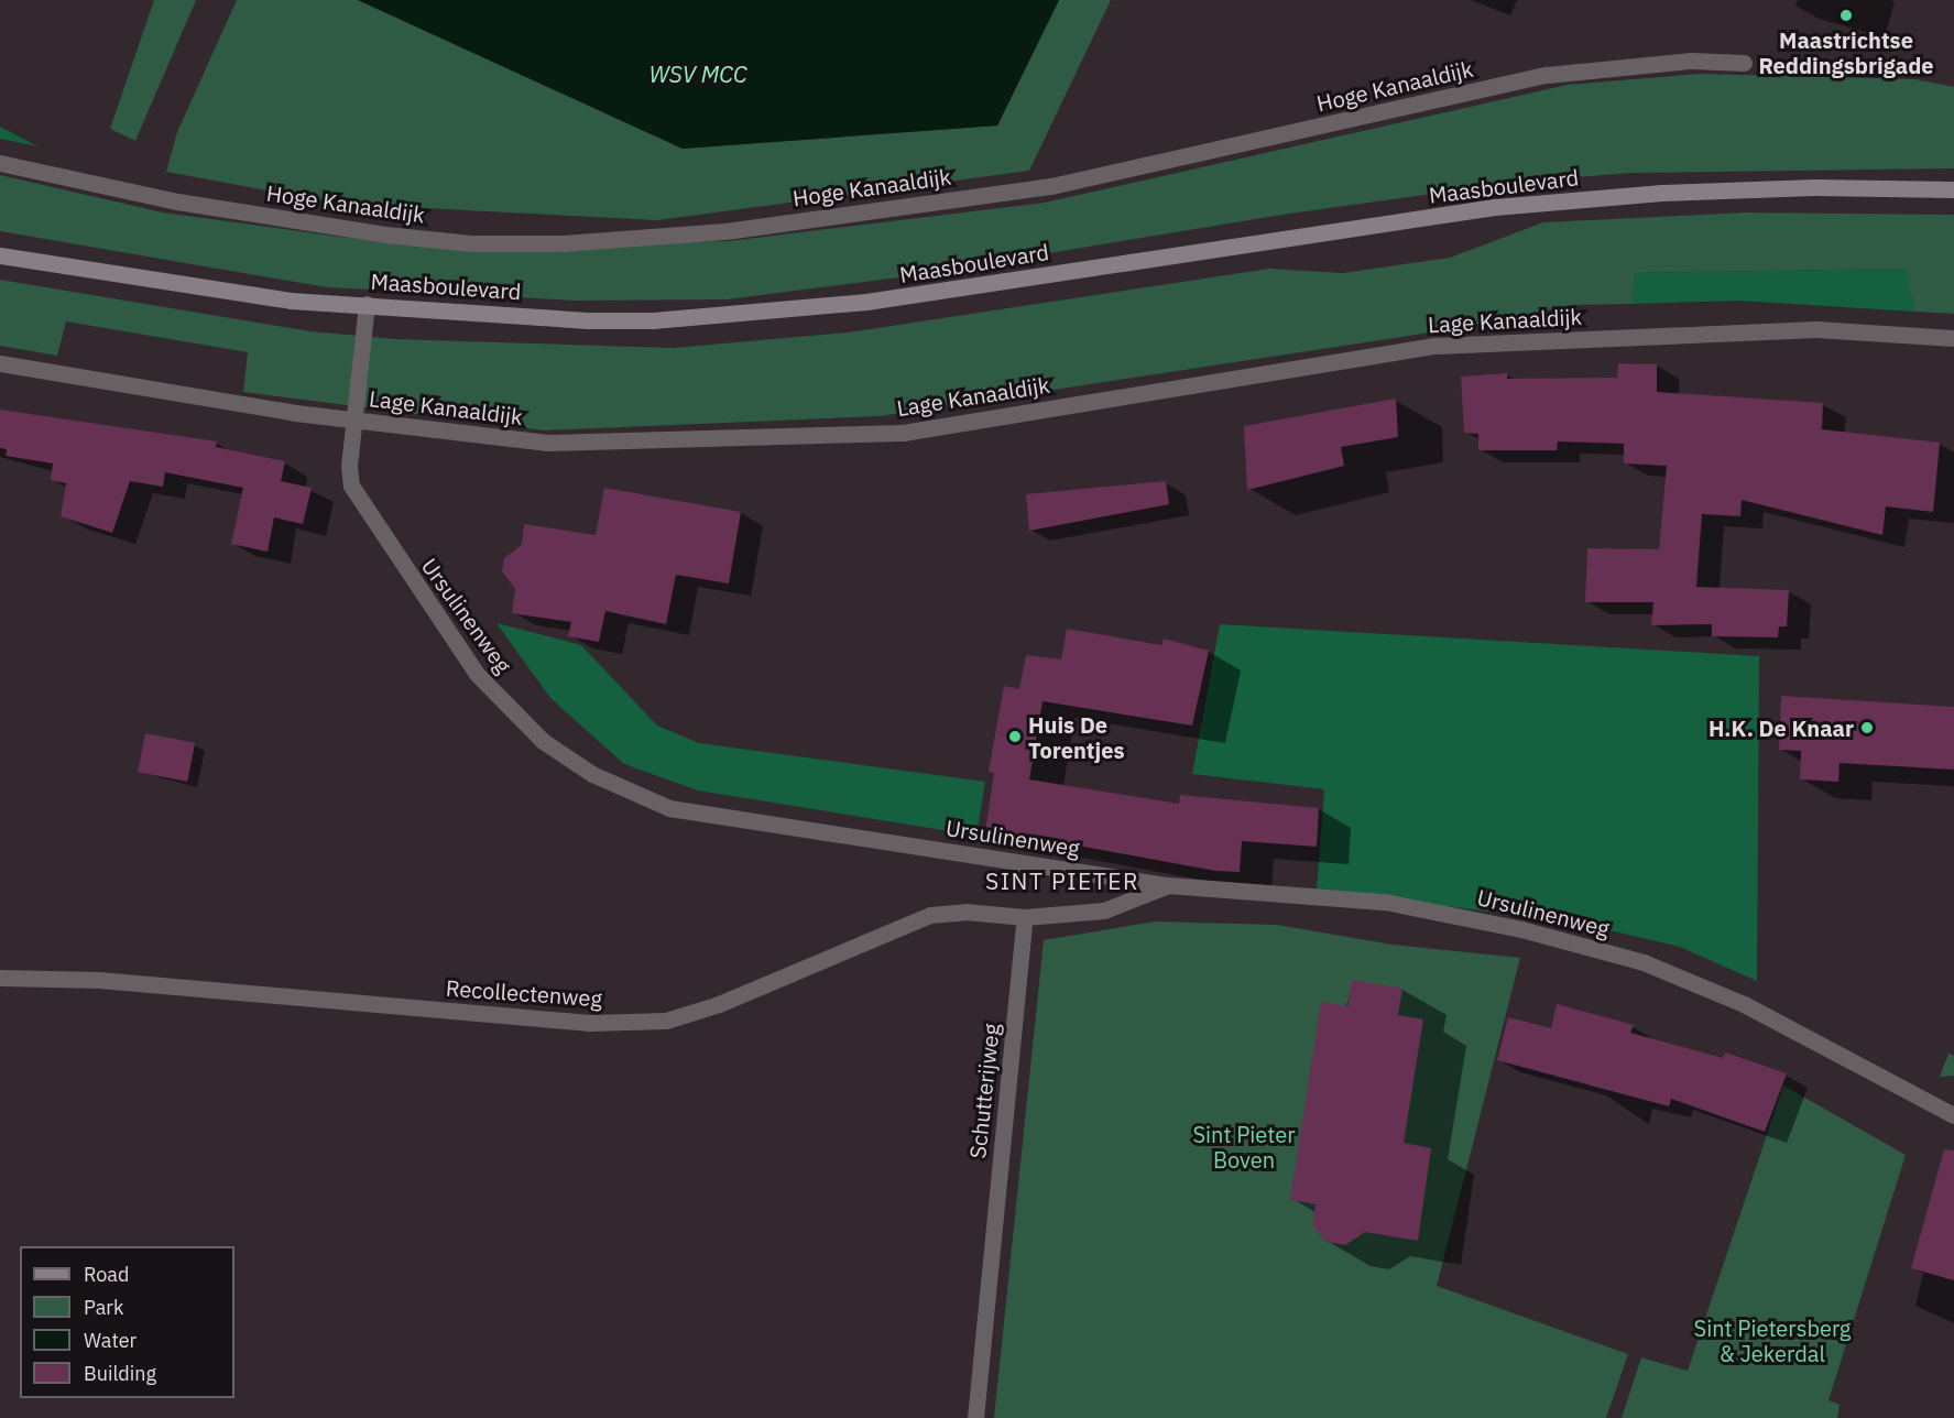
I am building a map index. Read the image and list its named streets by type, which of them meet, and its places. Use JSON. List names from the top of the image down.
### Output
{
  "streets": {
    "street": [
      "Hoge Kanaaldijk",
      "Maasboulevard",
      "Lage Kanaaldijk",
      "Ursulinenweg",
      "Recollectenweg",
      "Schutterijweg"
    ]
  },
  "crossings": [
    ["Maasboulevard", "Ursulinenweg"],
    ["Lage Kanaaldijk", "Ursulinenweg"],
    ["Recollectenweg", "Schutterijweg"]
  ],
  "districts": ["SINT PIETER"],
  "water": ["WSV MCC"],
  "parks": ["Sint Pieter Boven", "Sint Pietersberg & Jekerdal"],
  "places": ["Maastrichtse Reddingsbrigade", "H.K. De Knaar", "Huis De Torentjes"],
  "legend": [
    "Road",
    "Park",
    "Water",
    "Building"
  ]
}
